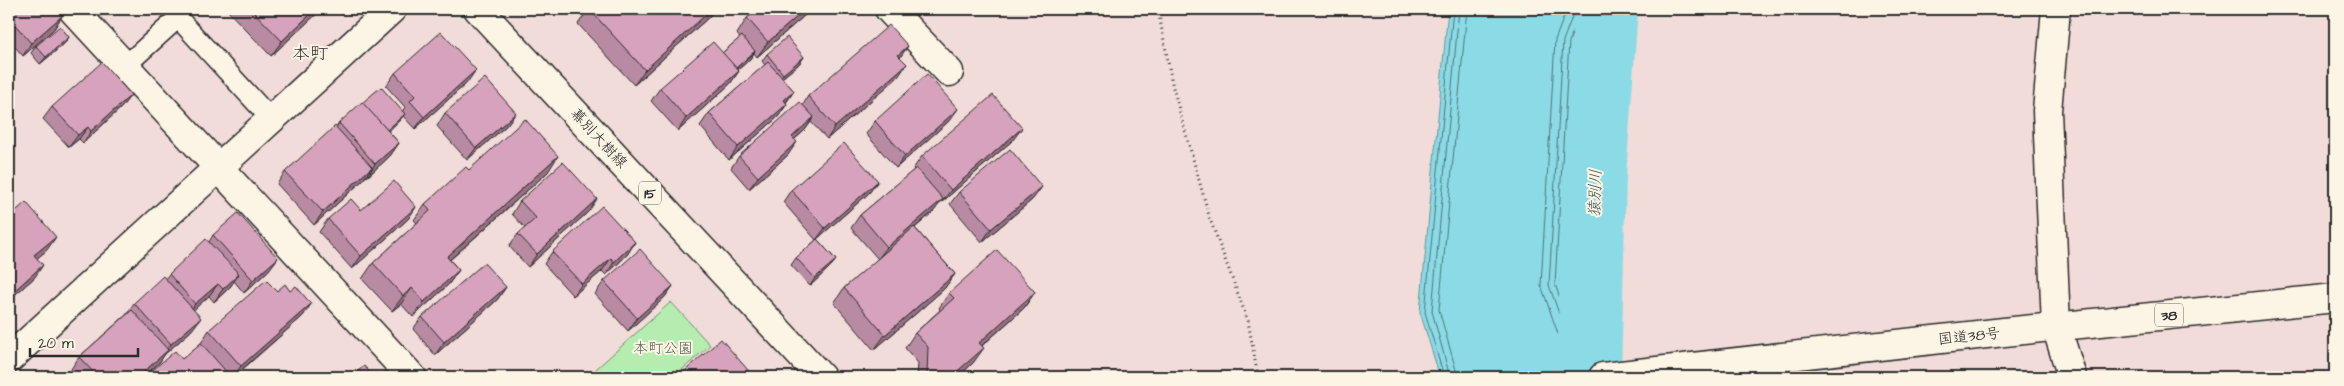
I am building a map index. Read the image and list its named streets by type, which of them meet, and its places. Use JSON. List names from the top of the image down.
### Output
{
  "streets": {
    "main road": [
      "幕別大樹線",
      "15",
      "38",
      "国道38号"
    ]
  },
  "districts": ["本町"],
  "water": ["猿別川"],
  "parks": ["本町公園"],
  "scale_bar": "20 m"
}
